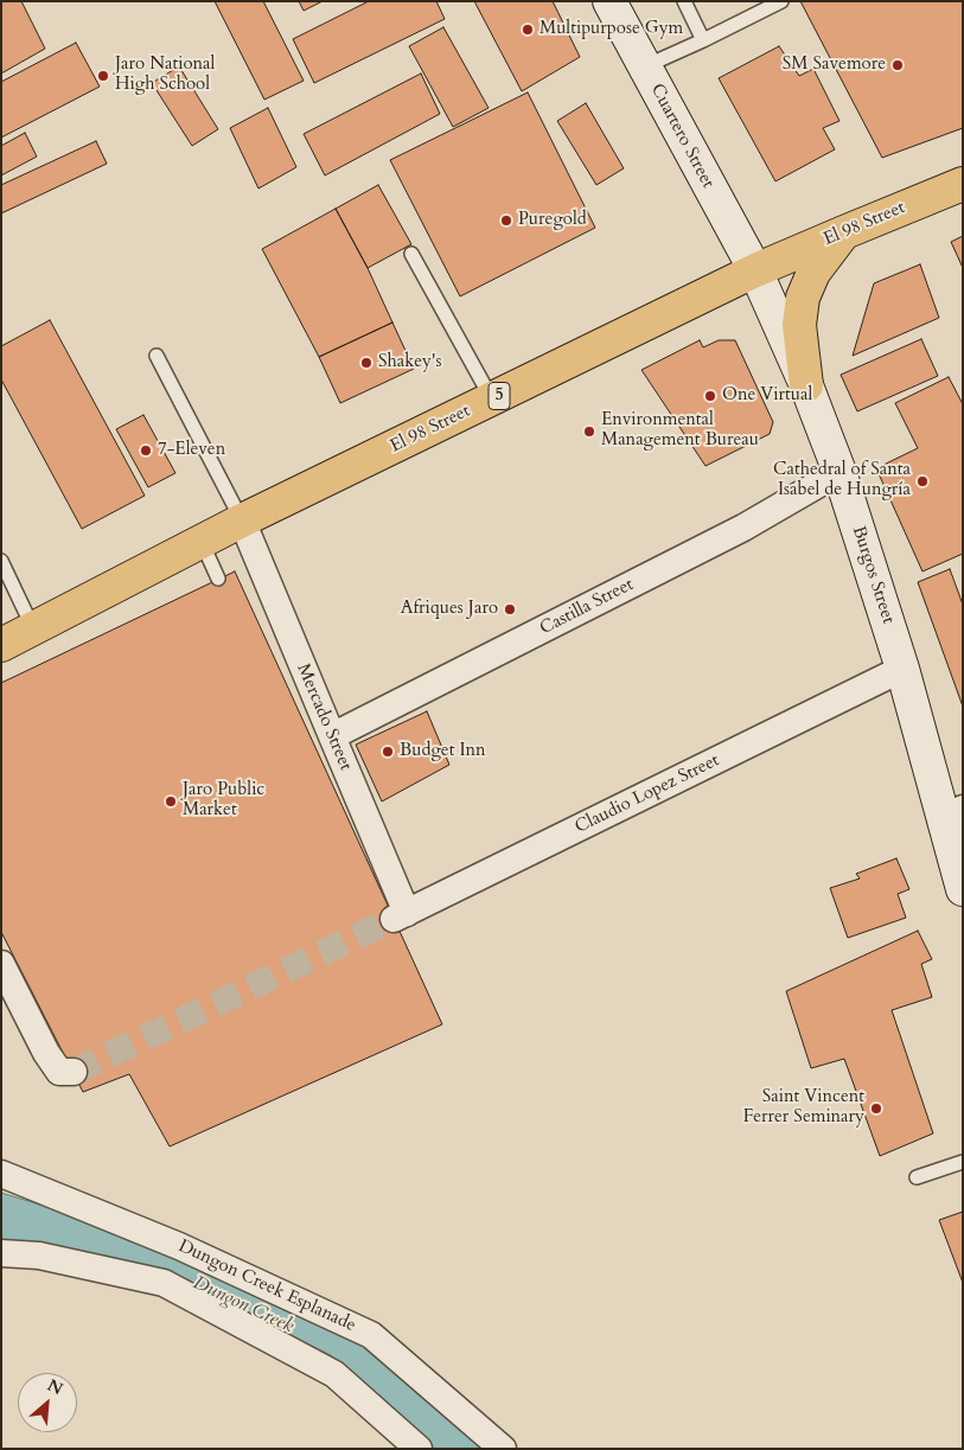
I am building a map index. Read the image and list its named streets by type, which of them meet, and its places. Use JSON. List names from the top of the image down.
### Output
{
  "streets": {
    "main road": ["El 98 Street", "5"],
    "street": [
      "Cuartero Street",
      "Burgos Street",
      "Castilla Street",
      "Mercado Street",
      "Claudio Lopez Street",
      "Dungon Creek Esplanade"
    ]
  },
  "crossings": [
    ["Cuartero Street", "El 98 Street"],
    ["Cuartero Street", "Burgos Street"],
    ["El 98 Street", "Burgos Street"],
    ["El 98 Street", "Mercado Street"],
    ["Burgos Street", "Castilla Street"],
    ["Burgos Street", "Claudio Lopez Street"],
    ["Castilla Street", "Mercado Street"],
    ["Mercado Street", "Claudio Lopez Street"]
  ],
  "water": ["Dungon Creek"],
  "places": [
    "Multipurpose Gym",
    "SM Savemore",
    "Jaro National High School",
    "Puregold",
    "Shakey's",
    "One Virtual",
    "Environmental Management Bureau",
    "7-Eleven",
    "Cathedral of Santa Isabel de Hungría",
    "Afriques Jaro",
    "Budget Inn",
    "Jaro Public Market",
    "Saint Vincent Ferrer Seminary"
  ],
  "north": "top right"
}
